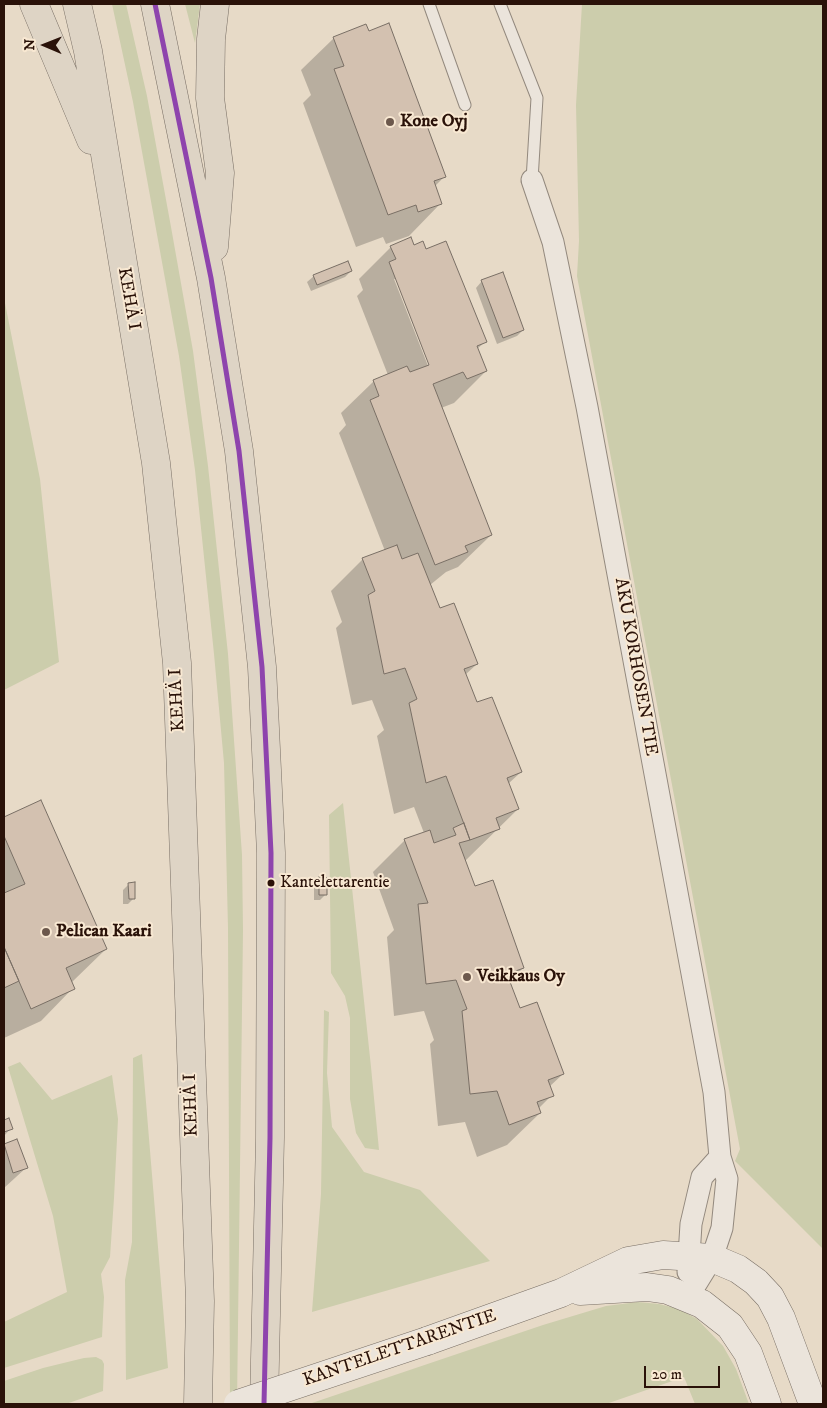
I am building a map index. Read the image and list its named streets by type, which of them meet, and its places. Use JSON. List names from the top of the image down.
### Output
{
  "streets": {
    "highway": ["KEHÄ I"],
    "main road": ["KANTELETTARENTIE"],
    "street": ["AKU KORHOSEN TIE"]
  },
  "crossings": [
    ["AKU KORHOSEN TIE", "KANTELETTARENTIE"]
  ],
  "places": [
    "Kone Oyj",
    "Kantelettarentie",
    "Pelican Kaari",
    "Veikkaus Oy"
  ],
  "scale_bar": "20 m",
  "north": "left"
}
